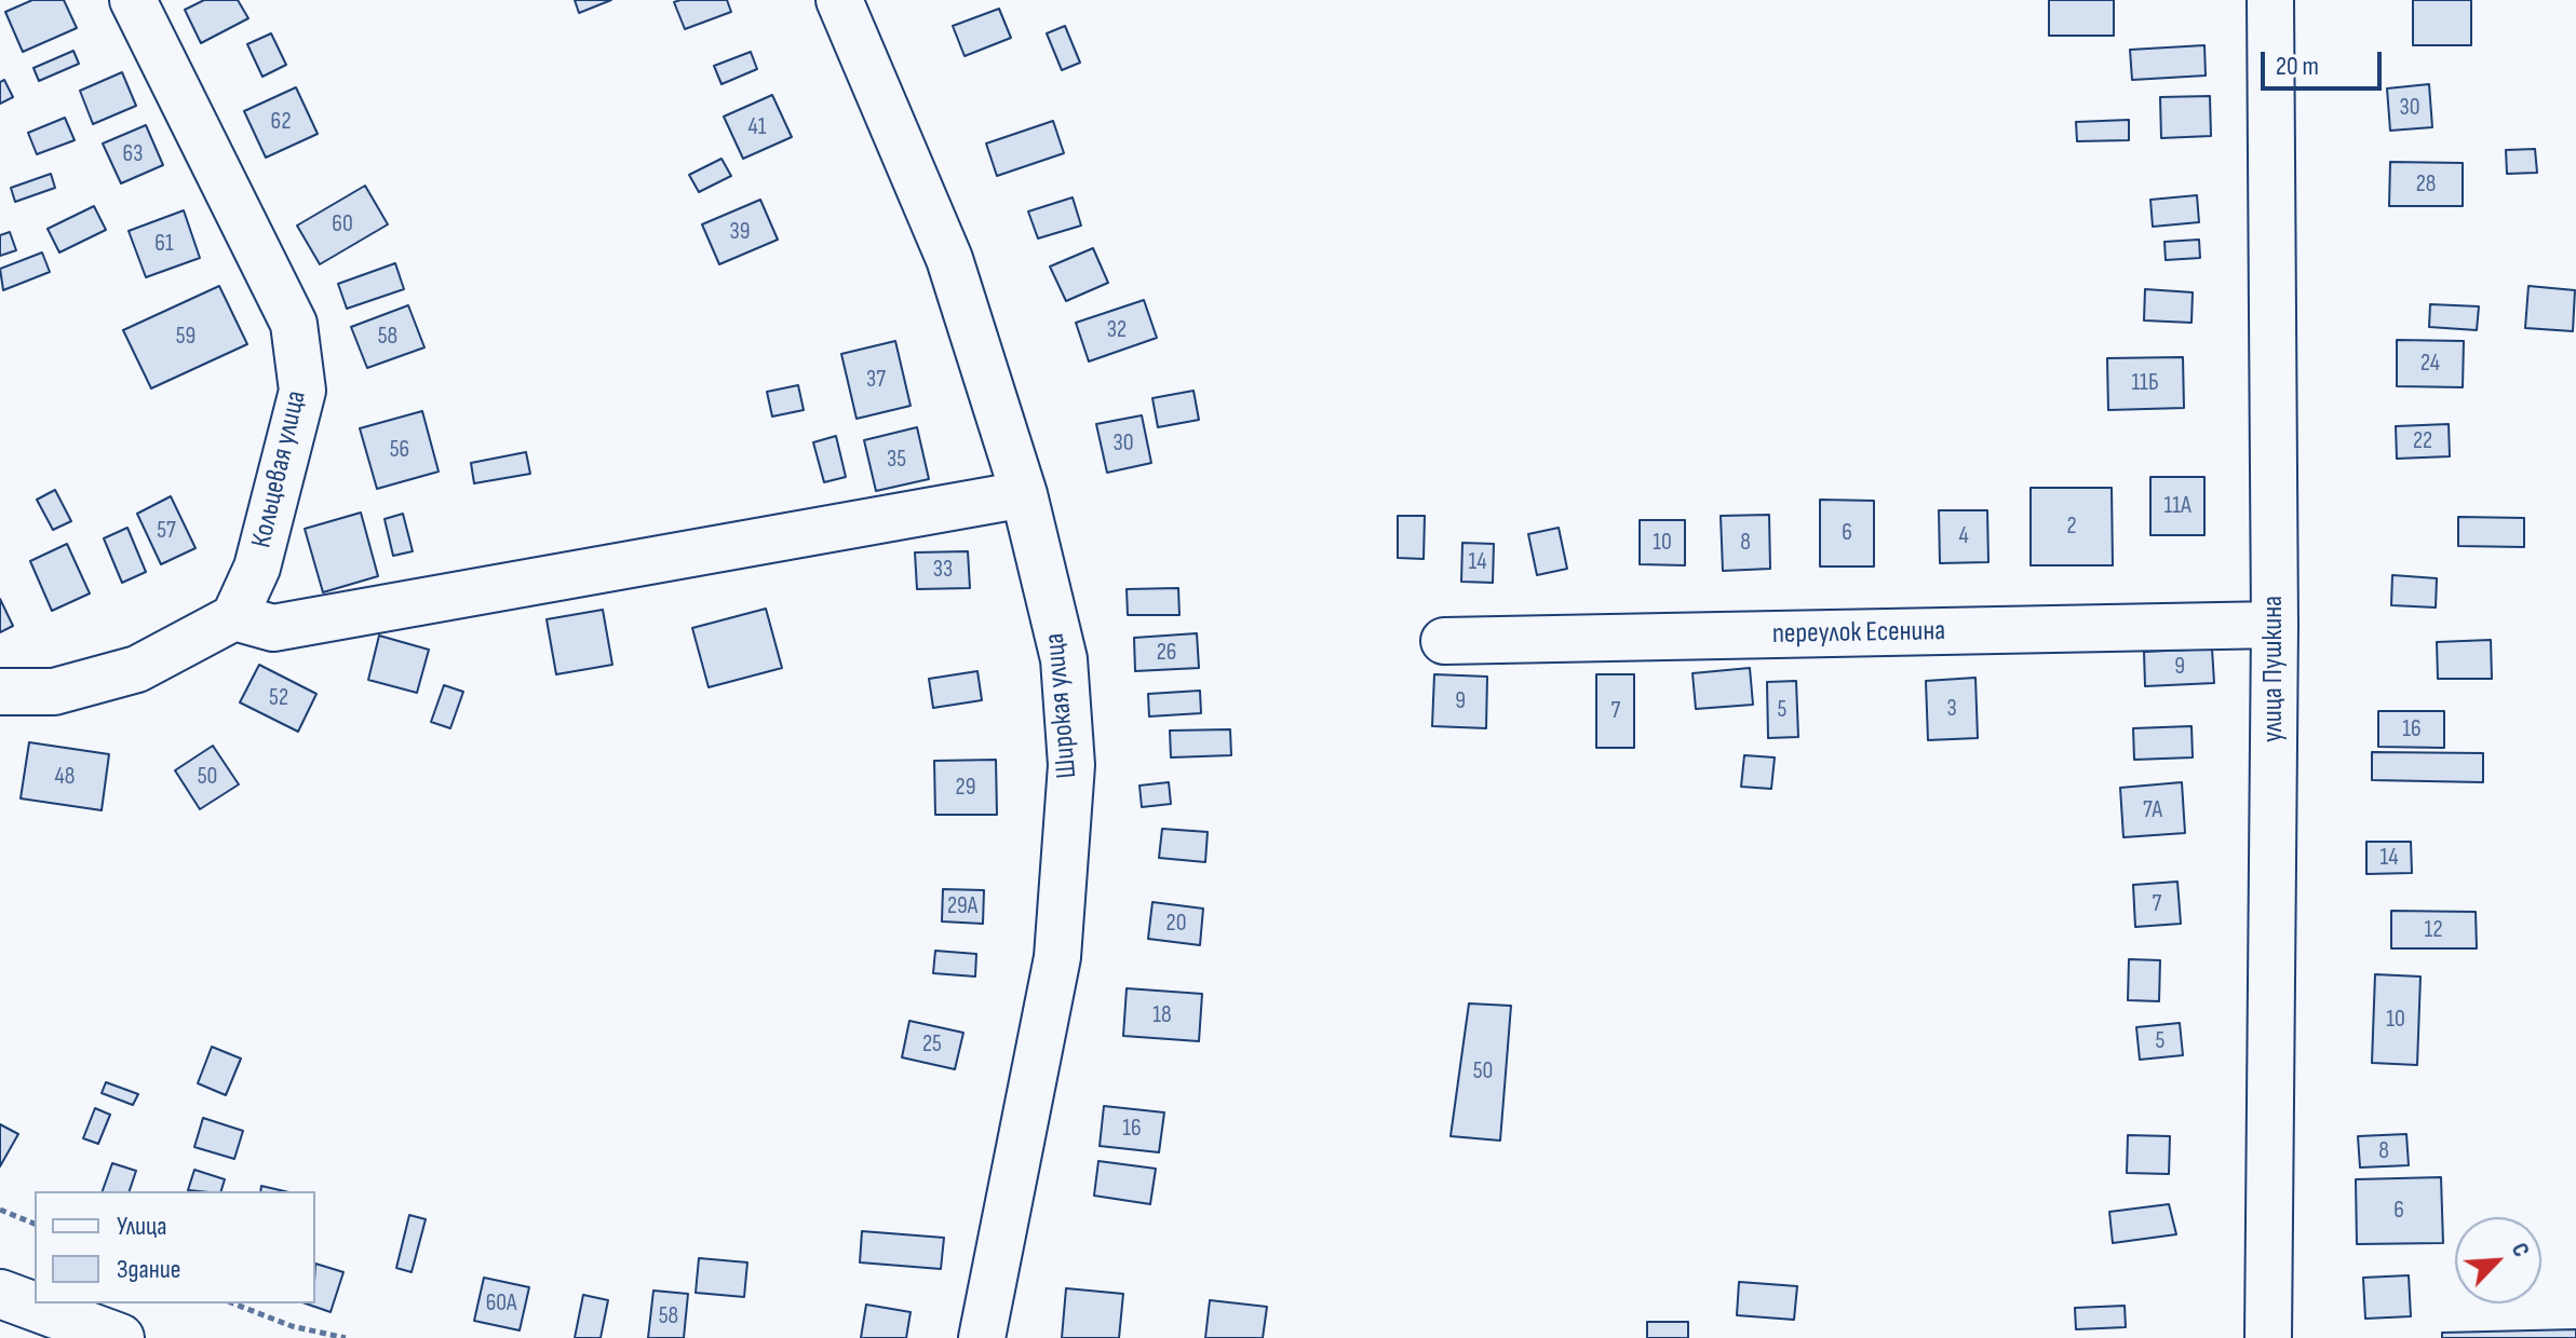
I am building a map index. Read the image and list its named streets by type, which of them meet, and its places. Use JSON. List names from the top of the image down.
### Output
{
  "streets": {
    "street": [
      "Кольцевая улица",
      "переулок Есенина",
      "улица Пушкина",
      "Широкая улица"
    ]
  },
  "crossings": [
    ["переулок Есенина", "улица Пушкина"]
  ],
  "house_numbers": [
    "30",
    "62",
    "41",
    "63",
    "28",
    "60",
    "39",
    "61",
    "32",
    "59",
    "58",
    "24",
    "37",
    "11Б",
    "22",
    "30",
    "56",
    "35",
    "11А",
    "2",
    "57",
    "6",
    "4",
    "10",
    "8",
    "14",
    "33",
    "26",
    "9",
    "52",
    "9",
    "3",
    "5",
    "7",
    "16",
    "48",
    "50",
    "29",
    "7А",
    "14",
    "7",
    "29А",
    "20",
    "12",
    "18",
    "10",
    "5",
    "25",
    "50",
    "16",
    "8",
    "6",
    "60А",
    "58"
  ],
  "legend": ["Улица", "Здание"],
  "scale_bar": "20 m",
  "north": "top right"
}
